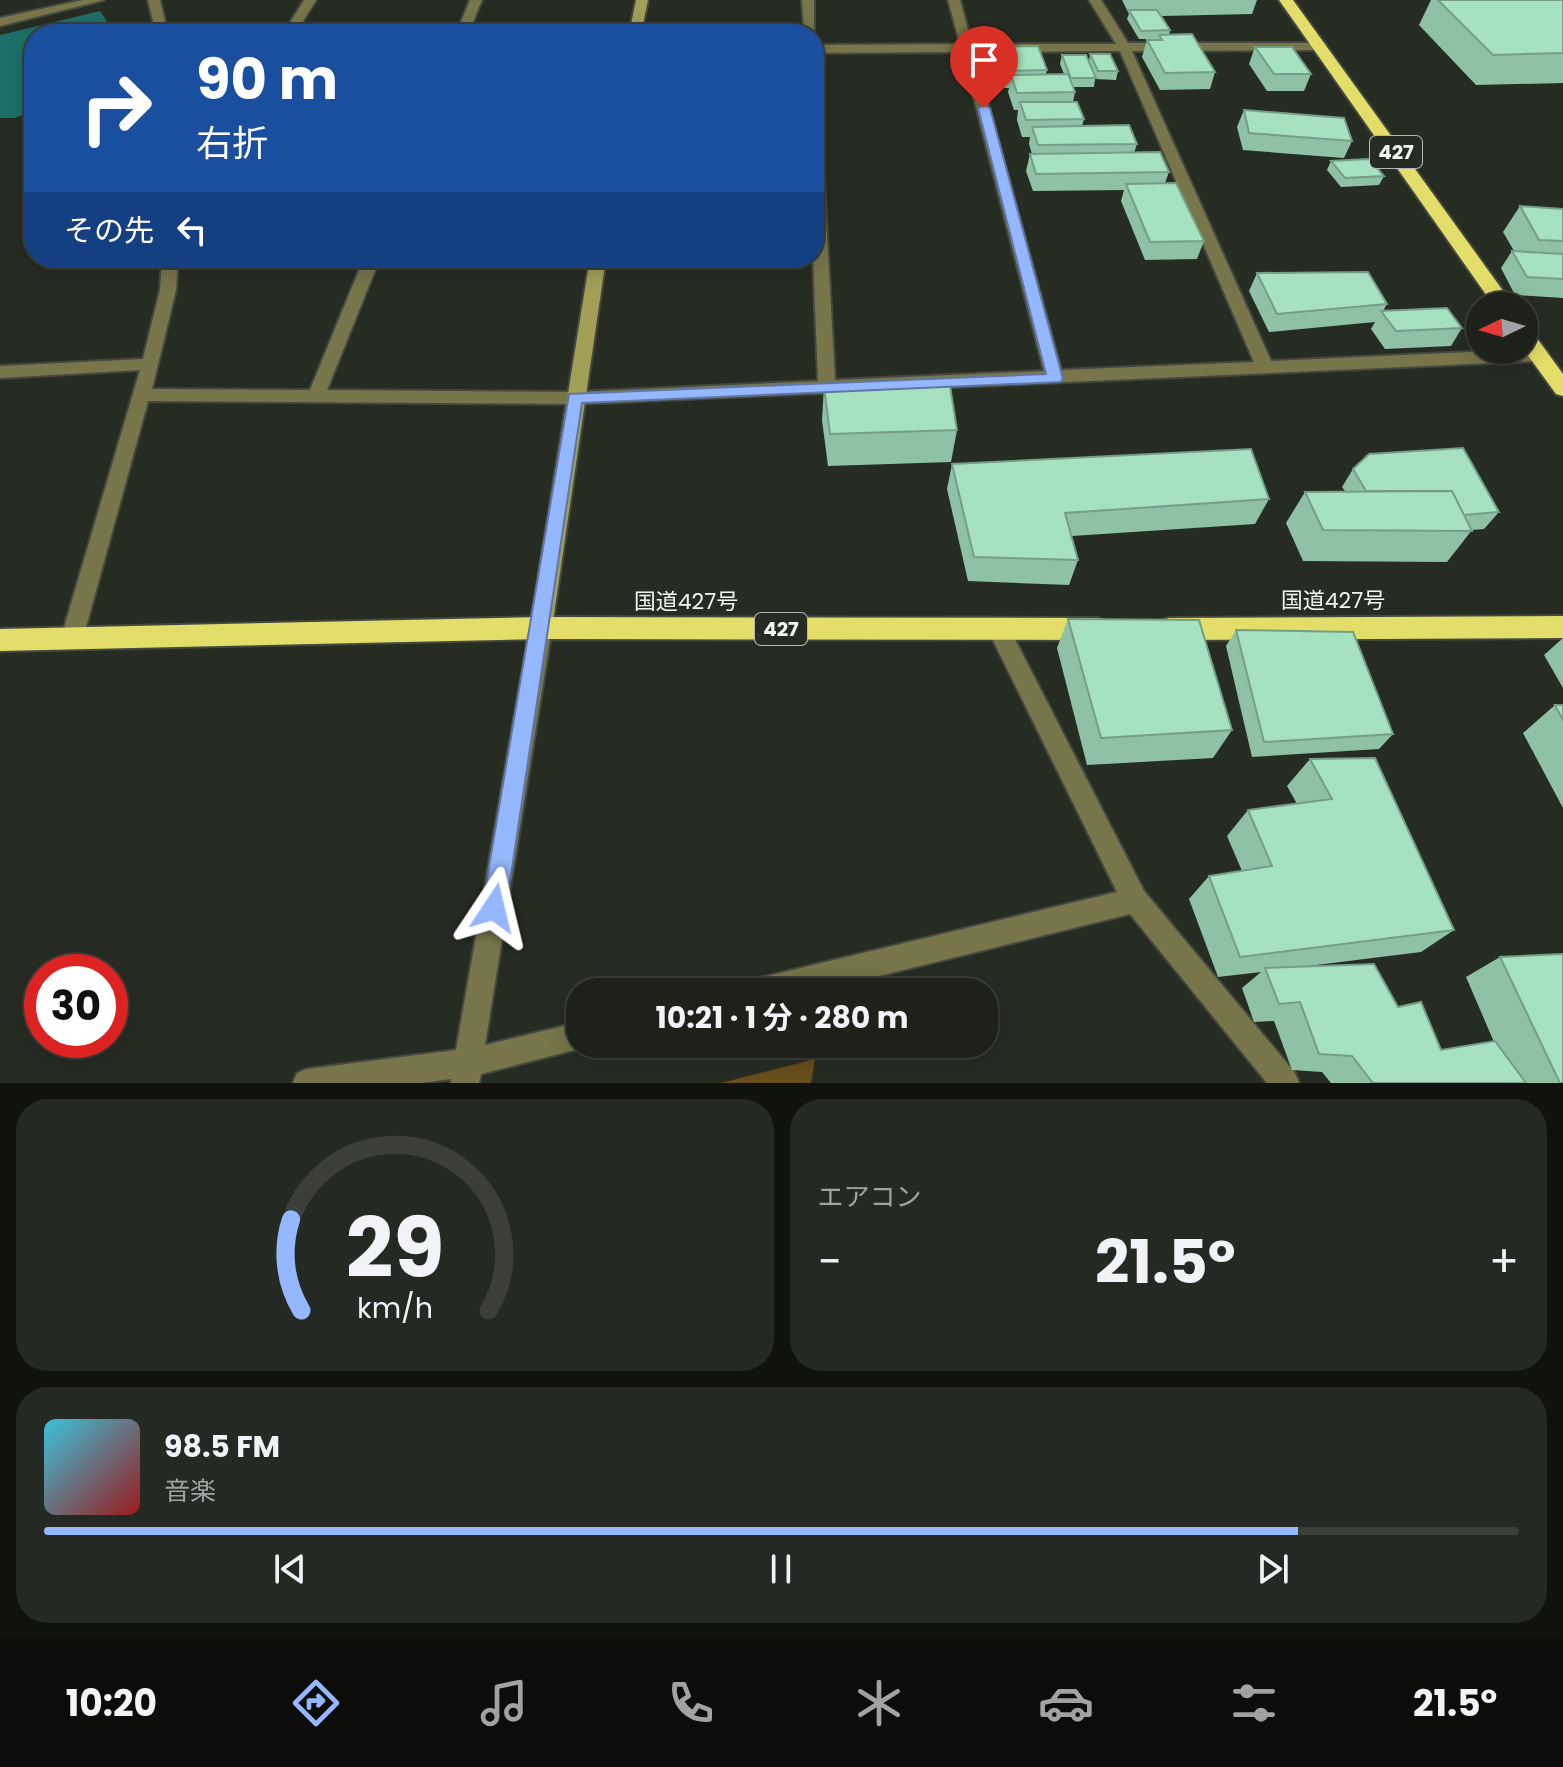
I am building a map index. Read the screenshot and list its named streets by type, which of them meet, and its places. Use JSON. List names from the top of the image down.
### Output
{
  "streets": {
    "highway": ["427", "国道427号"]
  },
  "north": "left",
  "page": {
    "turn": ["90 m", "右折"],
    "then": "その先",
    "limit": "30",
    "trip": "10:21 · 1 分 · 280 m",
    "tile": "エアコン",
    "heat": ["−", "21.5°", "+"],
    "song": ["98.5 FM", "音楽"],
    "tabs": ["10:20", "21.5°"],
    "gauge": ["29", "km/h"]
  }
}
